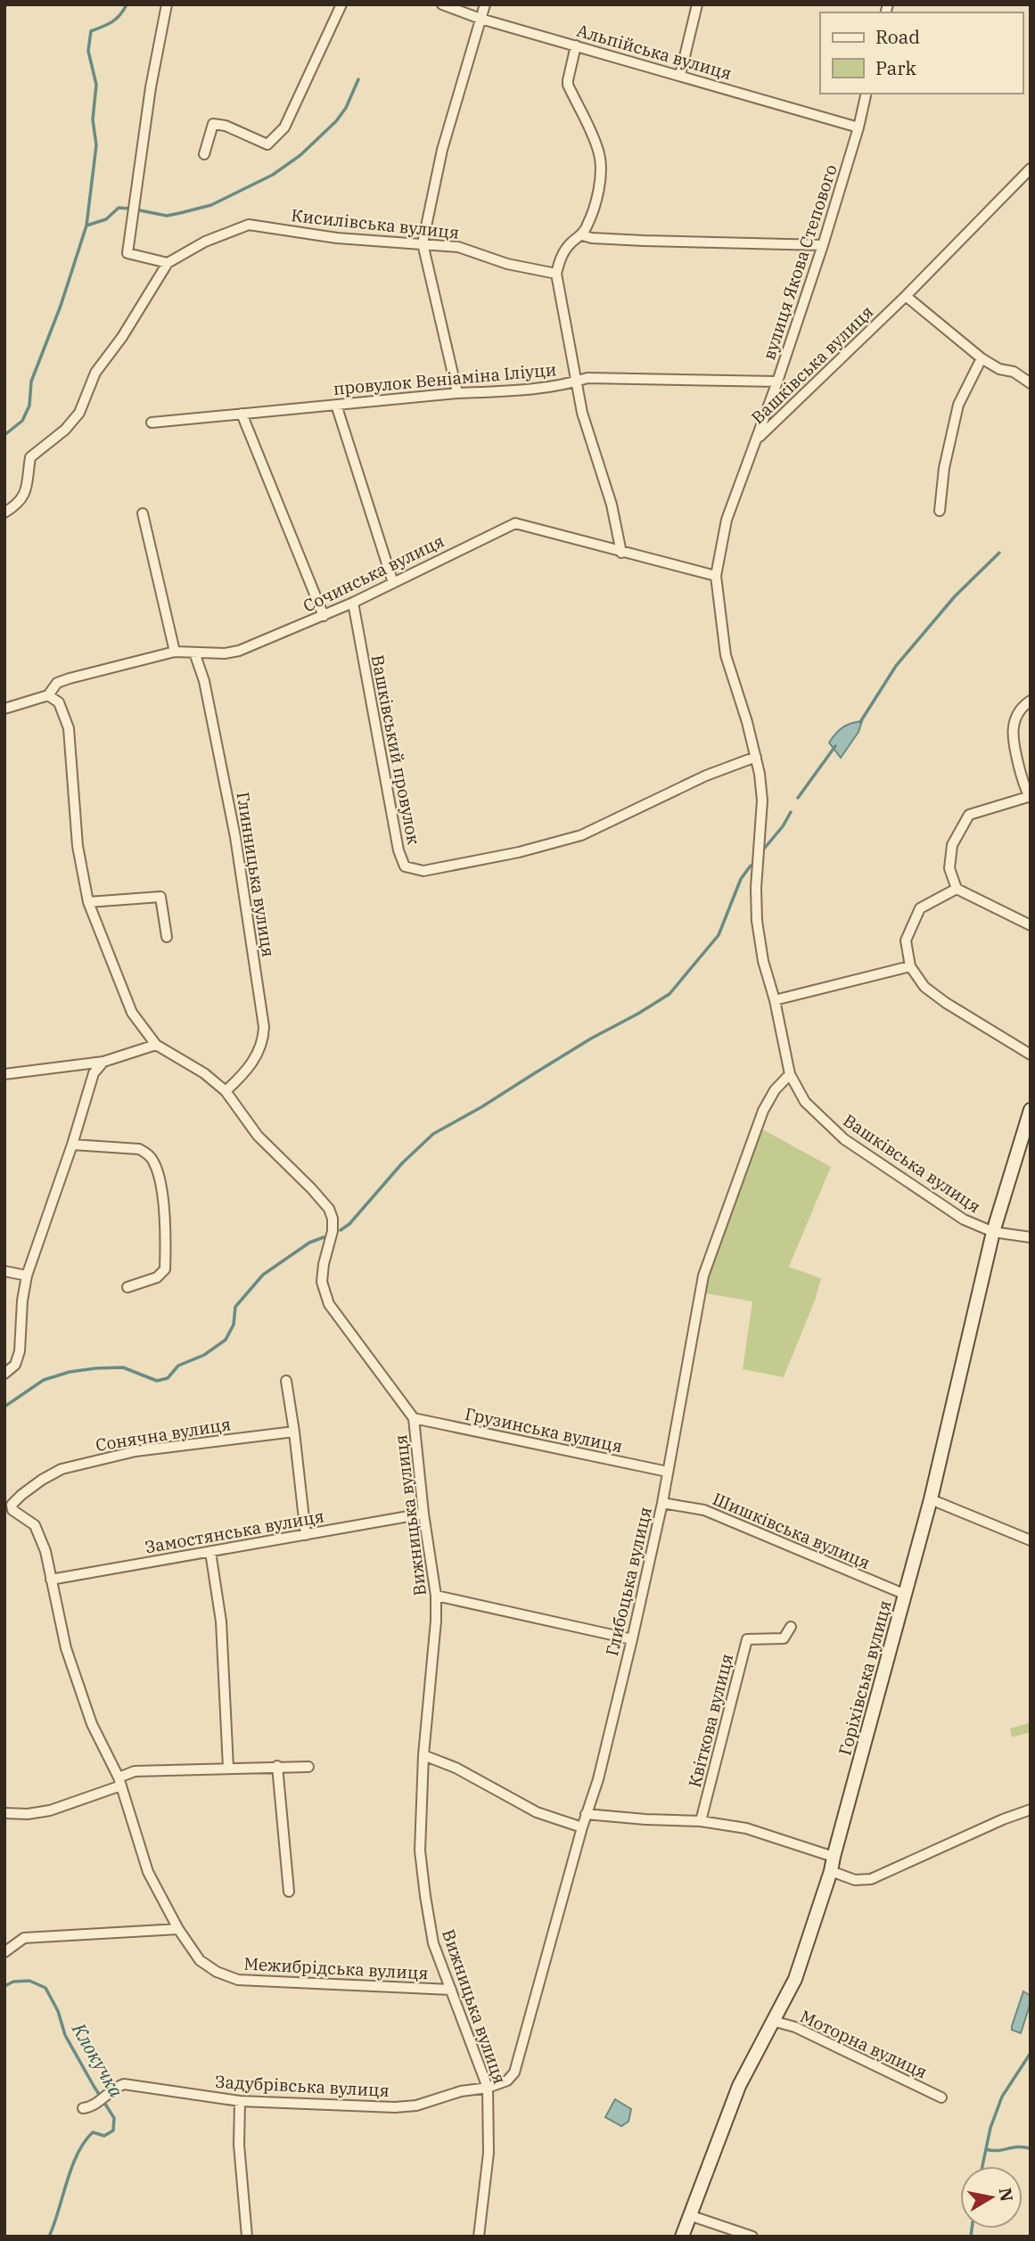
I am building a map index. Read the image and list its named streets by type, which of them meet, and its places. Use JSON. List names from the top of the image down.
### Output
{
  "streets": {
    "street": [
      "Альпійська вулиця",
      "Кисилівська вулиця",
      "вулиця Якова Степового",
      "Вашківська вулиця",
      "провулок Веніаміна Іліуци",
      "Сочинська вулиця",
      "Вашківський провулок",
      "Глинницька вулиця",
      "Грузинська вулиця",
      "Сонячна вулиця",
      "Вижницька вулиця",
      "Шишківська вулиця",
      "Замостянська вулиця",
      "Глибоцька вулиця",
      "Горіхівська вулиця",
      "Квіткова вулиця",
      "Межибрідська вулиця",
      "Моторна вулиця",
      "Задубрівська вулиця"
    ]
  },
  "crossings": [
    ["Альпійська вулиця", "вулиця Якова Степового"],
    ["вулиця Якова Степового", "Вашківська вулиця"],
    ["вулиця Якова Степового", "провулок Веніаміна Іліуци"],
    ["Вашківська вулиця", "Сочинська вулиця"],
    ["Вашківська вулиця", "Вашківський провулок"],
    ["Вашківська вулиця", "Глибоцька вулиця"],
    ["Вашківська вулиця", "Горіхівська вулиця"],
    ["Сочинська вулиця", "Вашківський провулок"],
    ["Сочинська вулиця", "Глинницька вулиця"],
    ["Сочинська вулиця", "Вижницька вулиця"],
    ["Глинницька вулиця", "Вижницька вулиця"],
    ["Грузинська вулиця", "Вижницька вулиця"],
    ["Грузинська вулиця", "Глибоцька вулиця"],
    ["Сонячна вулиця", "Межибрідська вулиця"],
    ["Вижницька вулиця", "Замостянська вулиця"],
    ["Вижницька вулиця", "Глибоцька вулиця"],
    ["Вижницька вулиця", "Межибрідська вулиця"],
    ["Вижницька вулиця", "Задубрівська вулиця"],
    ["Шишківська вулиця", "Глибоцька вулиця"],
    ["Шишківська вулиця", "Горіхівська вулиця"],
    ["Замостянська вулиця", "Межибрідська вулиця"],
    ["Глибоцька вулиця", "Задубрівська вулиця"],
    ["Горіхівська вулиця", "Моторна вулиця"]
  ],
  "water": ["Клокучка"],
  "legend": ["Road", "Park"],
  "north": "right"
}
